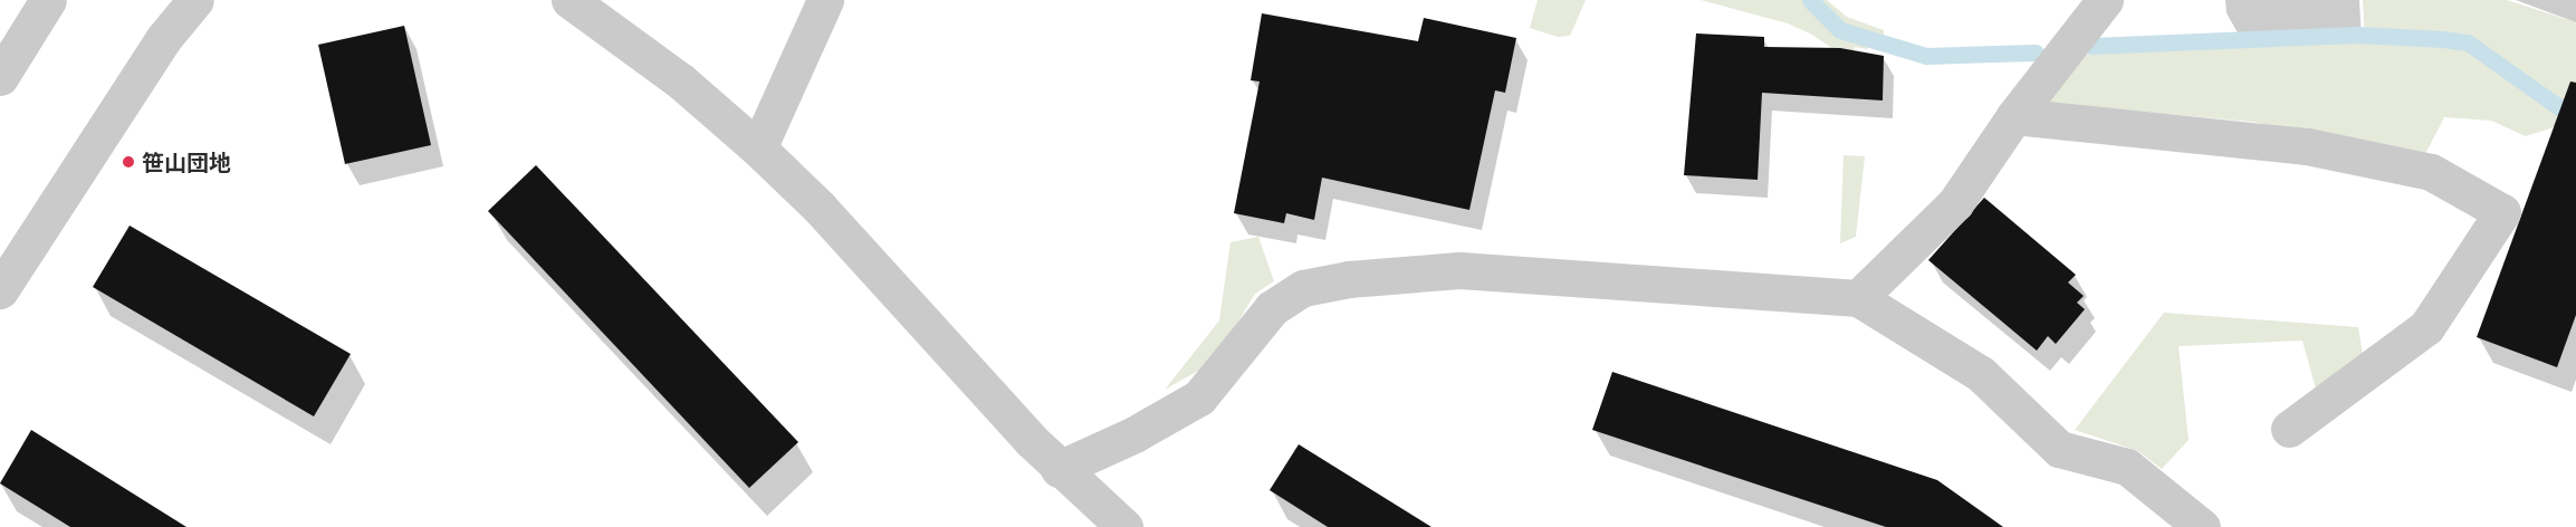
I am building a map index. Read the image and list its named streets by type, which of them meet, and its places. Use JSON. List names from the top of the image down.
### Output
{
  "places": ["笹山団地"]
}
